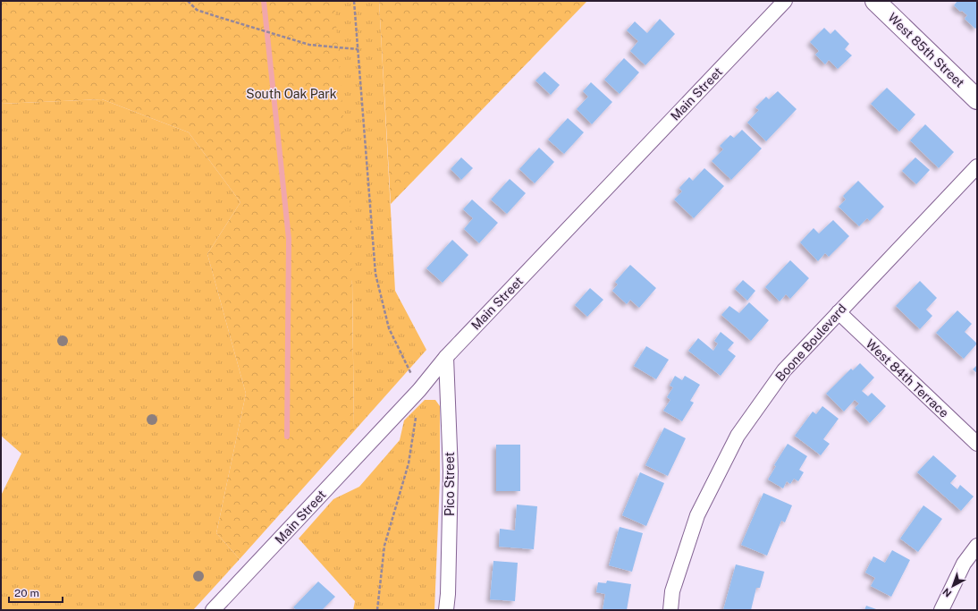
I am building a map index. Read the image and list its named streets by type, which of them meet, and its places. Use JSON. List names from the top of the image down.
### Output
{
  "streets": {
    "main road": ["West 85th Street"],
    "street": [
      "Main Street",
      "Boone Boulevard",
      "West 84th Terrace",
      "Pico Street"
    ]
  },
  "crossings": [
    ["Main Street", "Pico Street"],
    ["Boone Boulevard", "West 84th Terrace"]
  ],
  "parks": ["South Oak Park"],
  "scale_bar": "20 m",
  "north": "bottom left"
}
